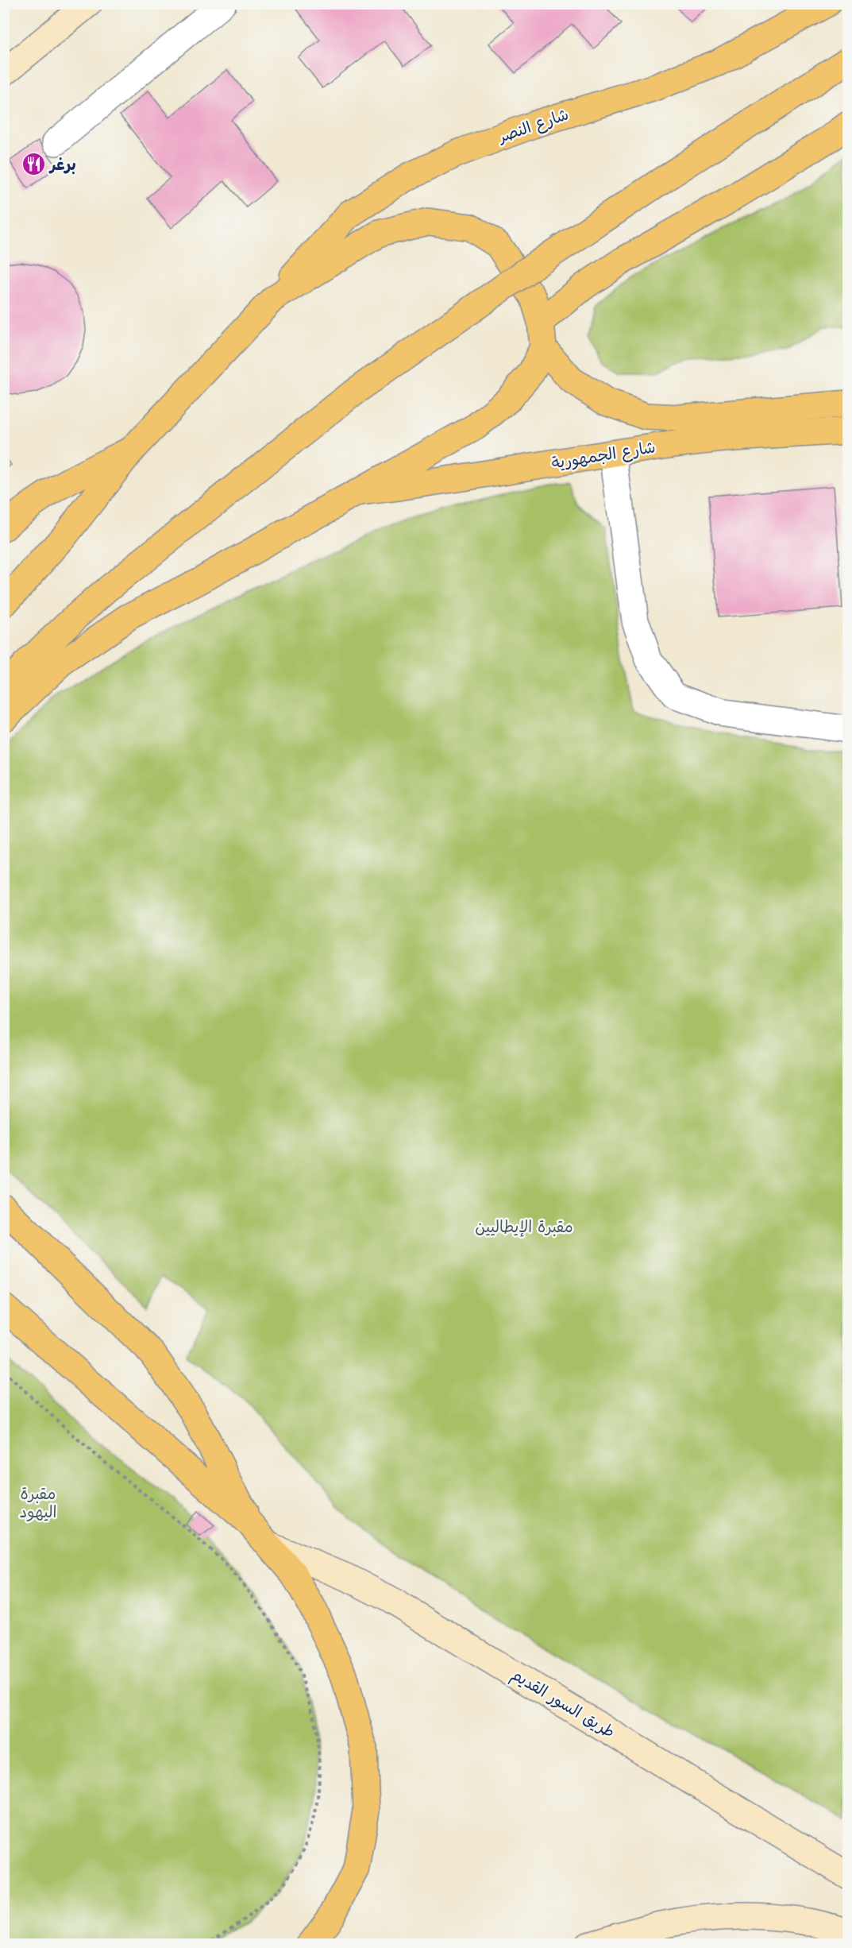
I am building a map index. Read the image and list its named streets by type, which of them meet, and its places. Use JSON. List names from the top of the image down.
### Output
{
  "streets": {
    "main road": ["شارع النصر", "شارع الجمهورية", "طريق السور القديم"]
  },
  "parks": ["مقبرة الإيطاليين", "مقبرة اليهود"],
  "places": {
    "restaurant": ["برغر"]
  }
}
